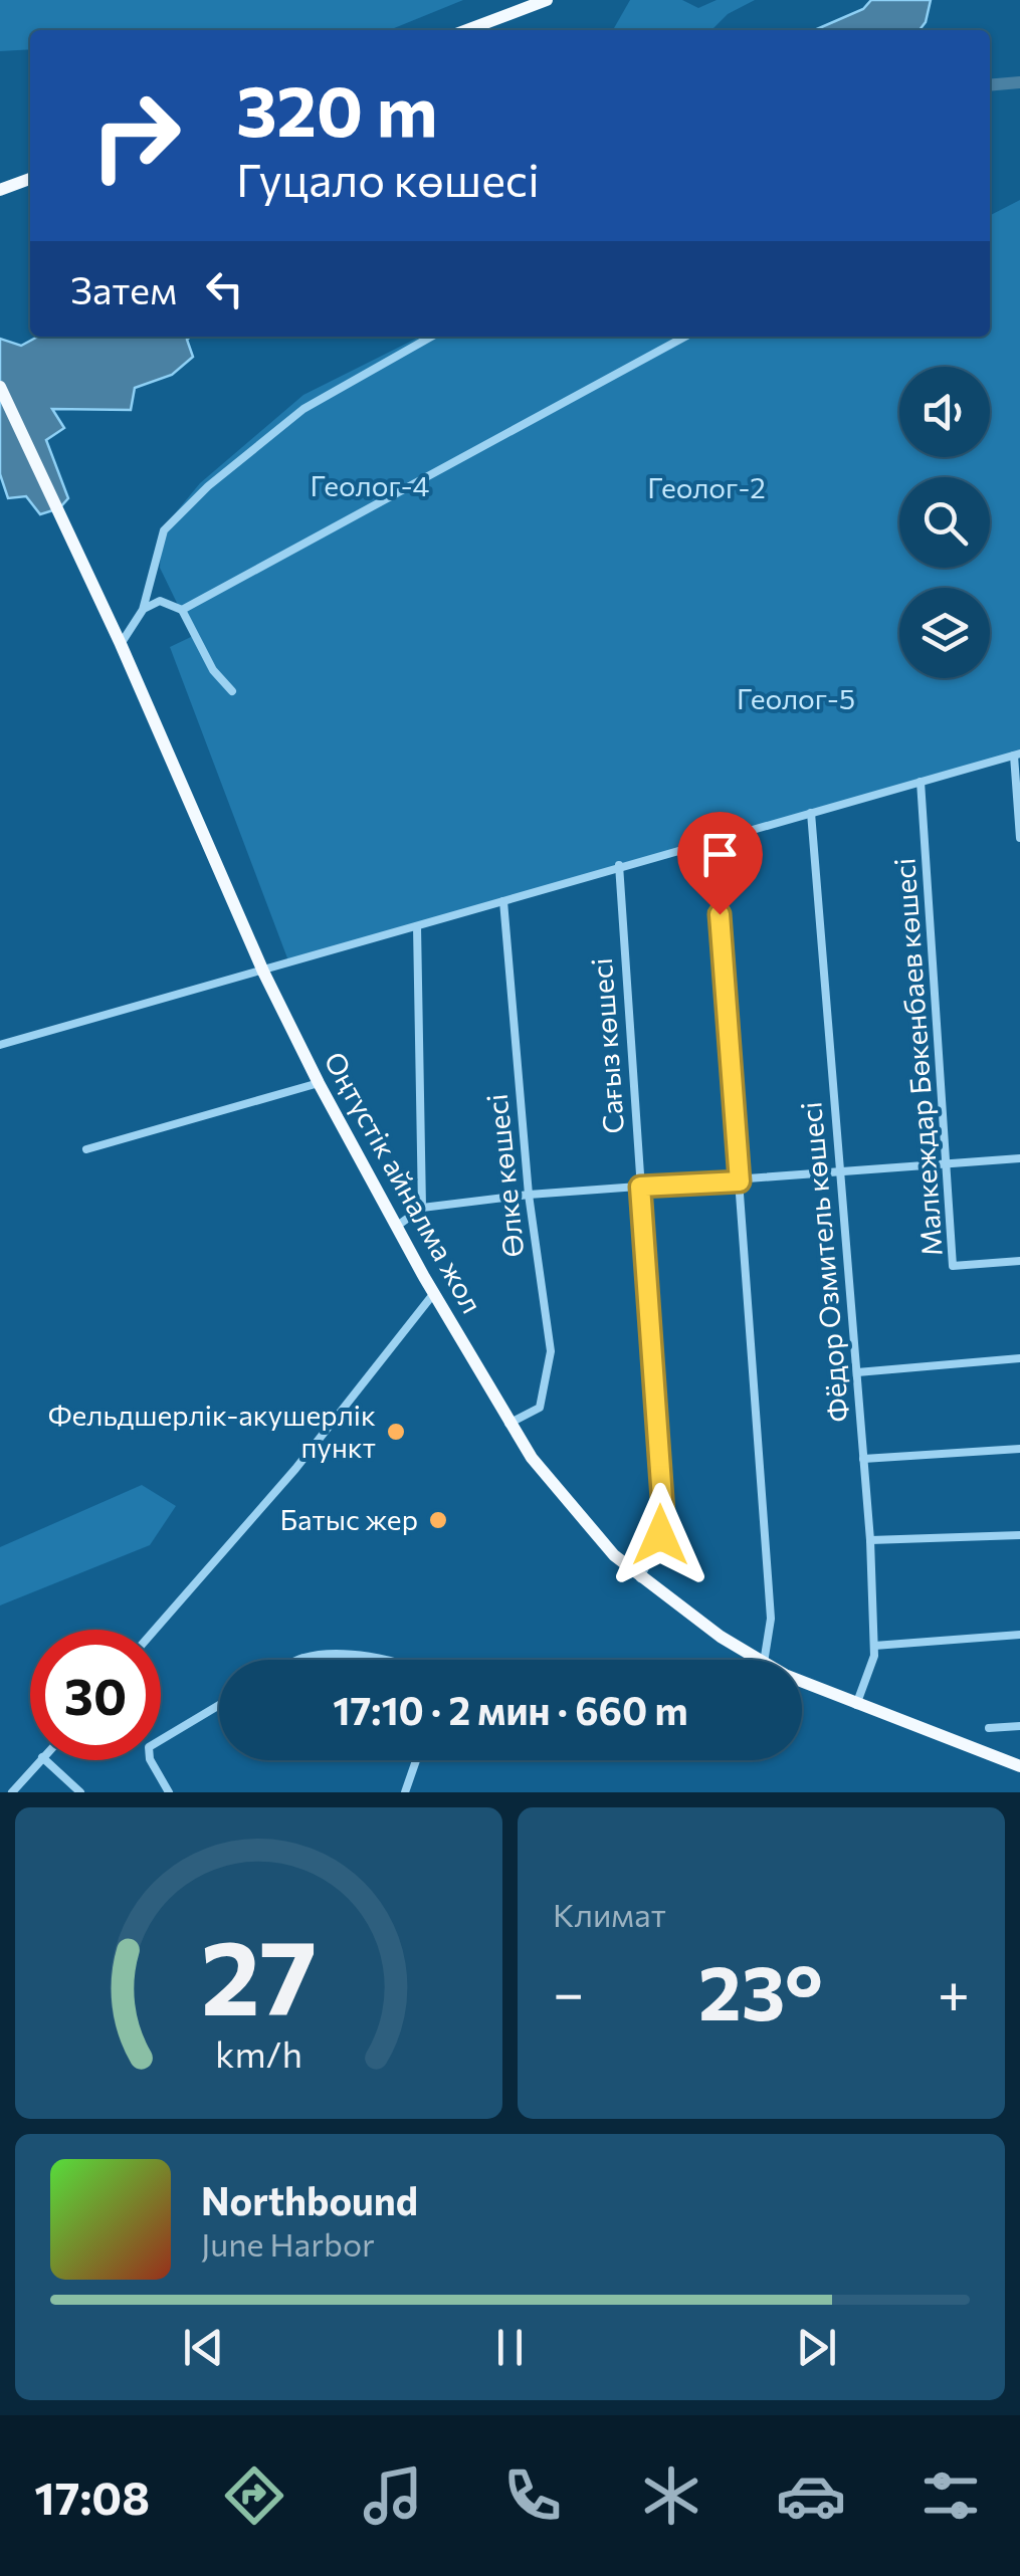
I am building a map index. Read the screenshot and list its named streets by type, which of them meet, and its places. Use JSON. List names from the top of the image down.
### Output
{
  "streets": {
    "highway": ["Оңтүстік айналма жол"],
    "street": [
      "Сағыз көшесі",
      "Малкеждар Бөкенбаев көшесі",
      "Өлке көшесі",
      "Фёдор Озмитель көшесі"
    ]
  },
  "crossings": [
    ["Сағыз көшесі", "Оңтүстік айналма жол"],
    ["Өлке көшесі", "Оңтүстік айналма жол"],
    ["Оңтүстік айналма жол", "Фёдор Озмитель көшесі"]
  ],
  "parks": ["Геолог-4", "Геолог-2", "Геолог-5"],
  "places": ["Фельдшерлік-акушерлік пункт", "Батыс жер"],
  "page": {
    "turn": ["320 m", "Гуцало көшесі"],
    "then": "Затем",
    "limit": "30",
    "trip": "17:10 · 2 мин · 660 m",
    "tile": "Климат",
    "heat": ["−", "23°", "+"],
    "song": ["Northbound", "June Harbor"],
    "tabs": "17:08",
    "gauge": ["27", "km/h"]
  }
}
